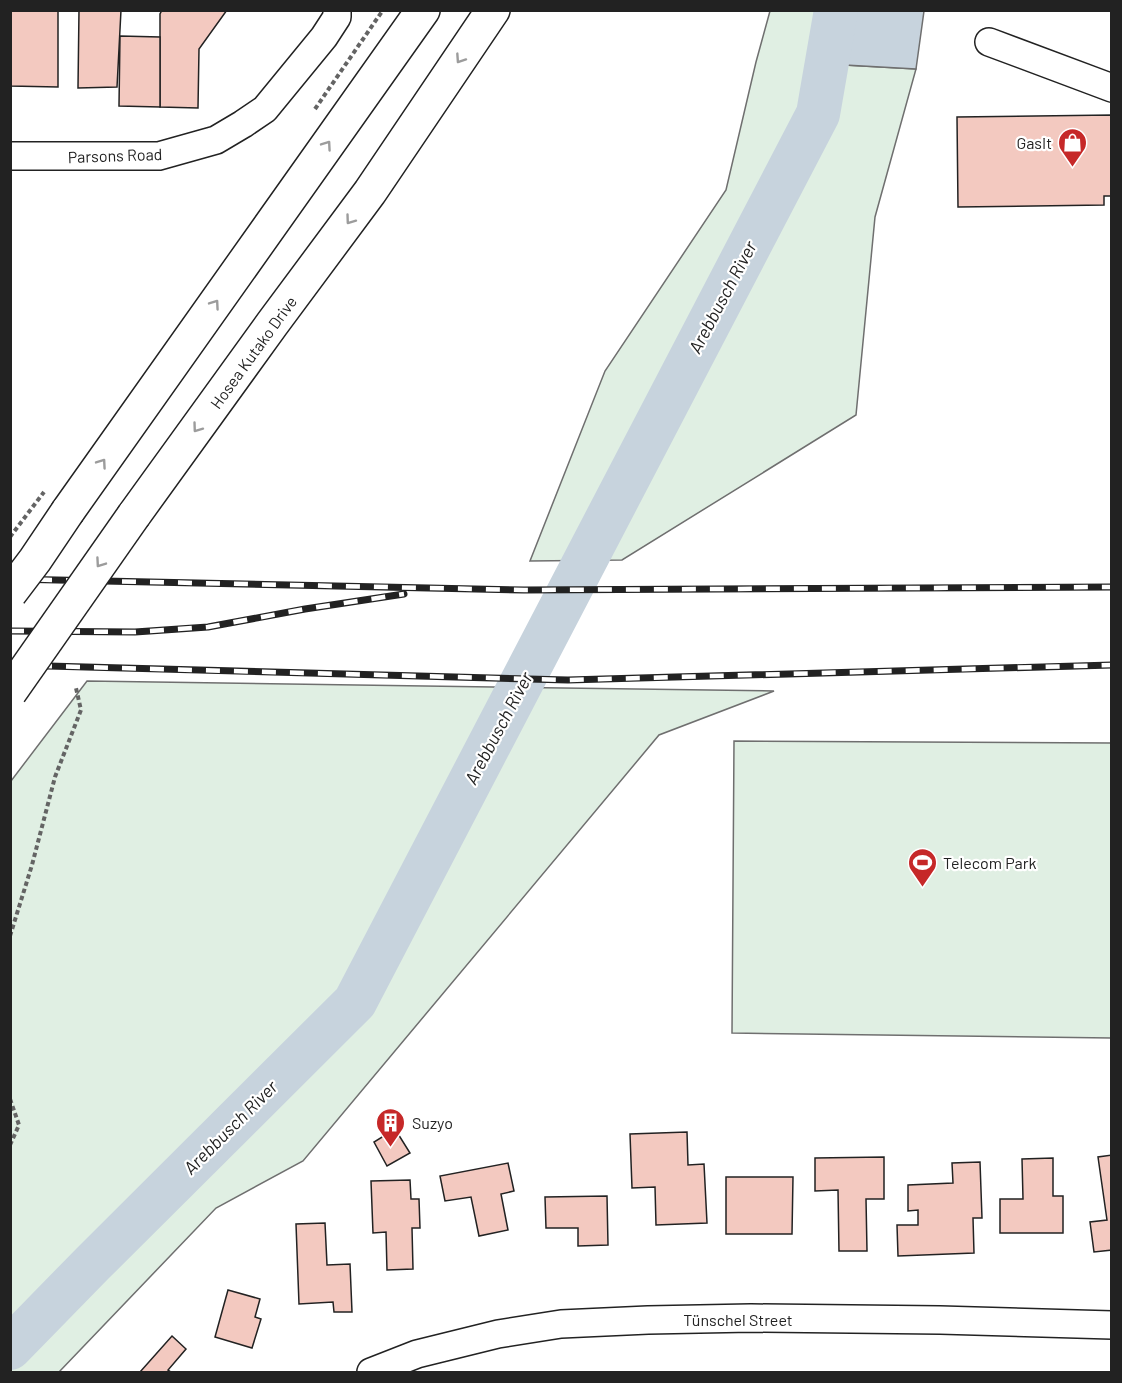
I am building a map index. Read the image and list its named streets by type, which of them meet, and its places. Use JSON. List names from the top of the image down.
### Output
{
  "streets": {
    "main road": ["Hosea Kutako Drive"],
    "street": ["Parsons Road", "Tünschel Street"]
  },
  "water": ["Arebbusch River"],
  "places": {
    "shop": ["GasIt"],
    "sports": ["Telecom Park"],
    "building": ["Suzyo"]
  }
}
